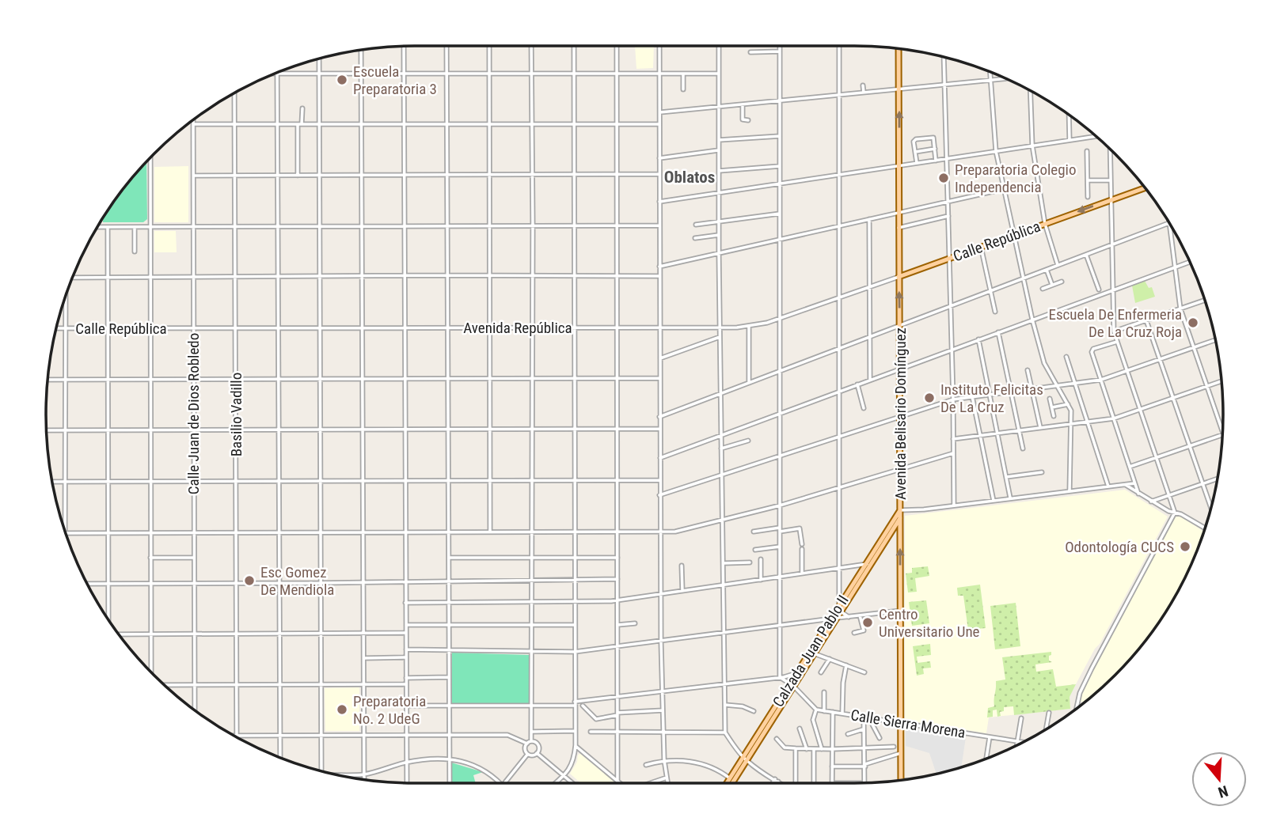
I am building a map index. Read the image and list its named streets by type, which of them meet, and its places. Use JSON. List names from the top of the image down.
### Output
{
  "streets": {
    "main road": ["Calle República", "Avenida Belisario Domínguez", "Calzada Juan Pablo II"],
    "street": [
      "Avenida República",
      "Calle Juan de Dios Robledo",
      "Basilio Vadillo",
      "Calle Sierra Morena"
    ]
  },
  "crossings": [
    ["Calle República", "Avenida República"],
    ["Calle República", "Calle Juan de Dios Robledo"],
    ["Calle República", "Avenida Belisario Domínguez"],
    ["Avenida República", "Calle Juan de Dios Robledo"],
    ["Avenida República", "Basilio Vadillo"],
    ["Avenida Belisario Domínguez", "Calzada Juan Pablo II"],
    ["Avenida Belisario Domínguez", "Calle Sierra Morena"]
  ],
  "districts": ["Oblatos"],
  "places": [
    "Escuela Preparatoria 3",
    "Preparatoria Colegio Independencia",
    "Escuela De Enfermeria De La Cruz Roja",
    "Instituto Felicitas De La Cruz",
    "Odontología CUCS",
    "Esc Gomez De Mendiola",
    "Centro Universitario Une",
    "Preparatoria No. 2 UdeG"
  ],
  "north": "bottom"
}
